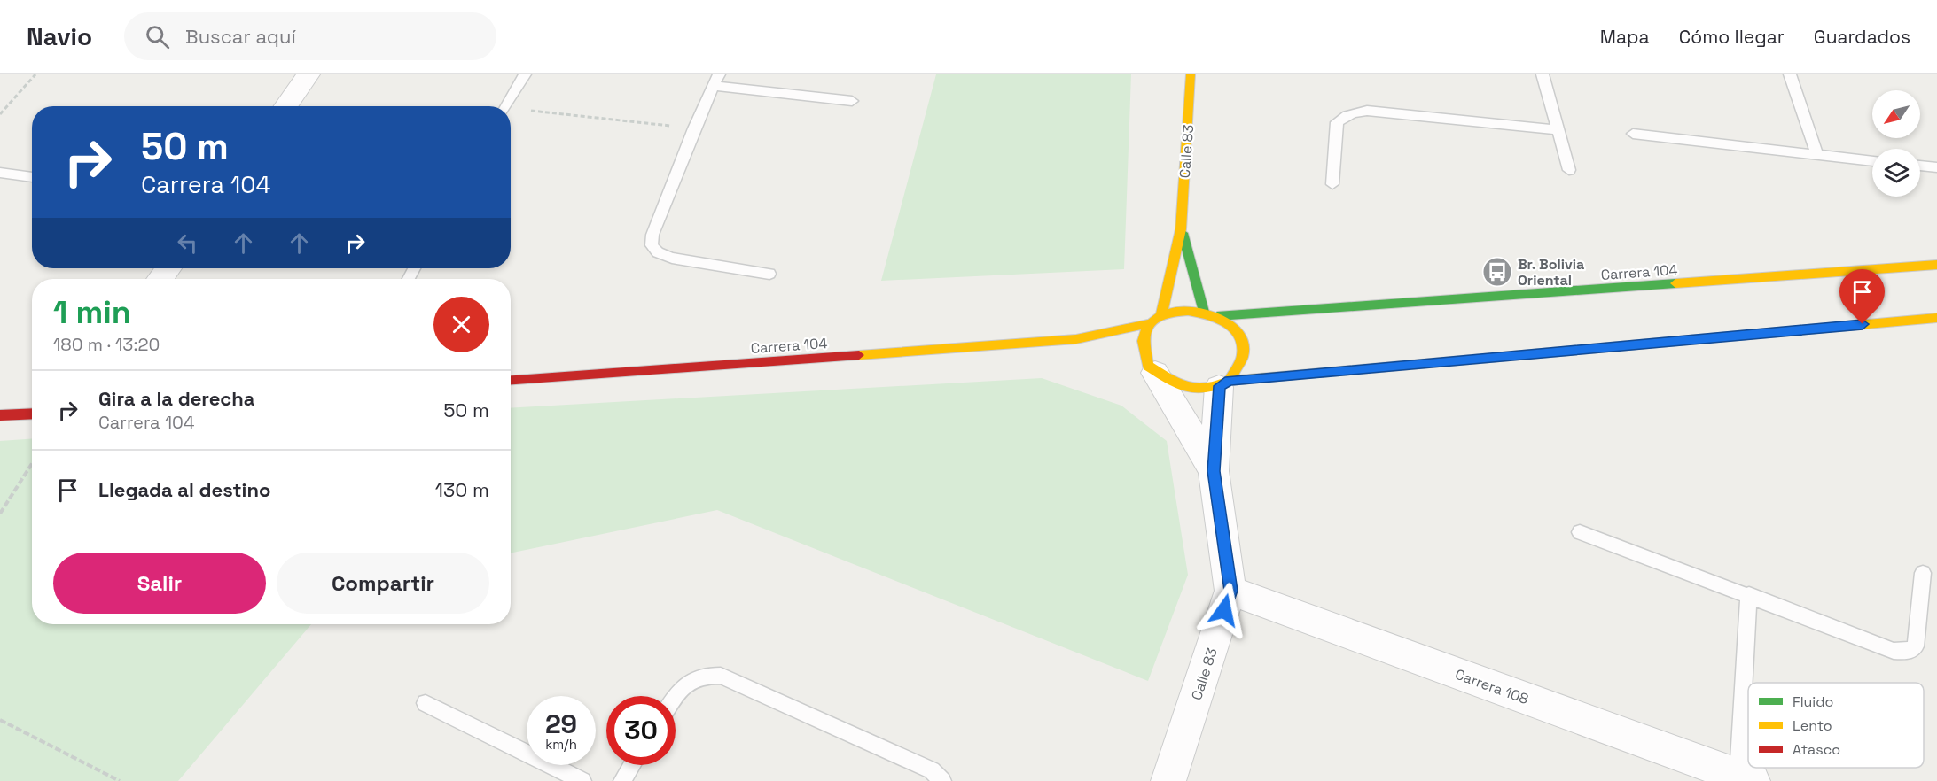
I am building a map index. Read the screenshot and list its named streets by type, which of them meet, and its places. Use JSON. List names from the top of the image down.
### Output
{
  "streets": {
    "street": ["Calle 83", "Carrera 104", "Carrera 108"]
  },
  "crossings": [
    ["Calle 83", "Carrera 104"],
    ["Calle 83", "Carrera 108"]
  ],
  "places": {
    "bus stop": ["Br. Bolivia Oriental"]
  },
  "legend": ["Fluido", "Lento", "Atasco"],
  "north": "bottom left",
  "page": {
    "header": "Navio",
    "search": "Buscar aquí",
    "nav": ["Mapa", "Cómo llegar", "Guardados"],
    "turn": ["50 m", "Carrera 104"],
    "heading": ["1 min", "180 m · 13:20"],
    "list": [
      {
        "name": "Gira a la derecha",
        "note": "Carrera 104",
        "value": "50 m"
      },
      {
        "name": "Llegada al destino",
        "value": "130 m"
      }
    ],
    "buttons": ["Salir", "Compartir"],
    "speed": "29 km/h",
    "limit": "30"
  }
}
